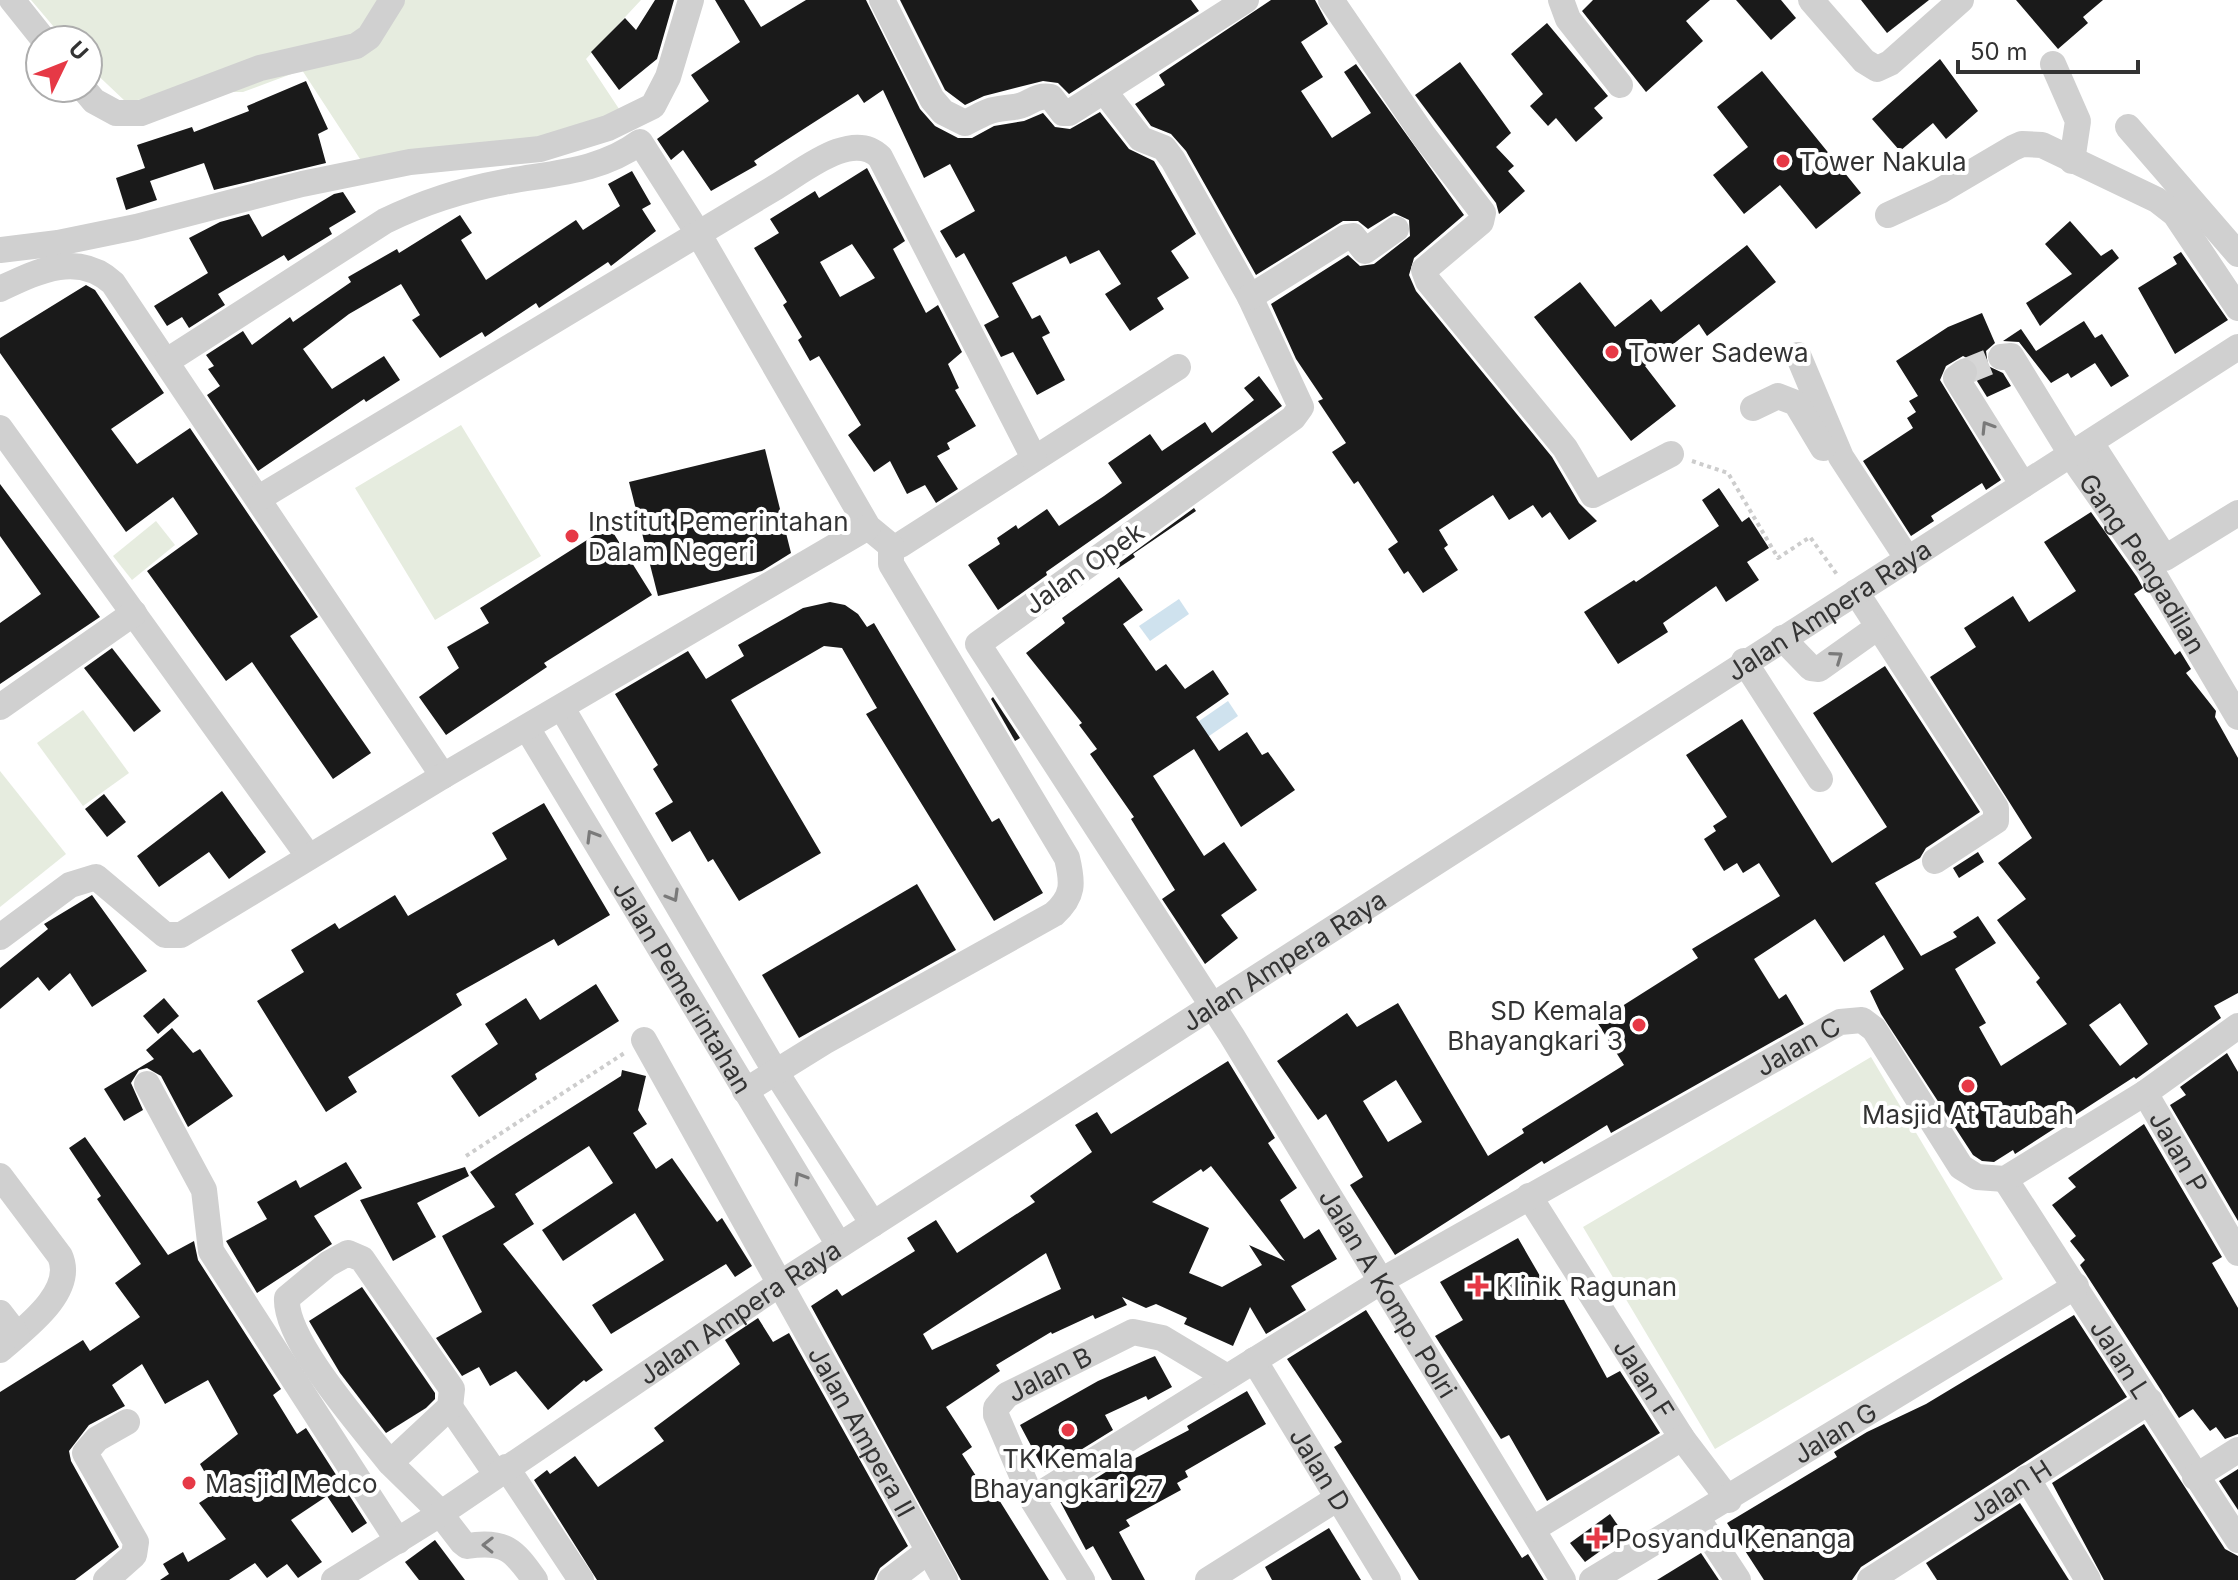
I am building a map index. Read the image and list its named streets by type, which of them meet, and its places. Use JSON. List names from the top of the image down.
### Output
{
  "streets": {
    "street": [
      "Gang Pengadilan",
      "Jalan Opek",
      "Jalan Ampera Raya",
      "Jalan Pemerintahan",
      "Jalan C",
      "Jalan P",
      "Jalan A Komp. Polri",
      "Jalan L",
      "Jalan B",
      "Jalan F",
      "Jalan Ampera II",
      "Jalan G",
      "Jalan D",
      "Jalan H"
    ]
  },
  "crossings": [
    ["Gang Pengadilan", "Jalan Ampera Raya"],
    ["Jalan Opek", "Jalan Ampera Raya"],
    ["Jalan Opek", "Jalan A Komp. Polri"],
    ["Jalan Ampera Raya", "Jalan Pemerintahan"],
    ["Jalan Ampera Raya", "Jalan A Komp. Polri"],
    ["Jalan Ampera Raya", "Jalan Ampera II"],
    ["Jalan C", "Jalan A Komp. Polri"],
    ["Jalan C", "Jalan L"],
    ["Jalan C", "Jalan F"],
    ["Jalan A Komp. Polri", "Jalan F"],
    ["Jalan L", "Jalan G"],
    ["Jalan L", "Jalan H"],
    ["Jalan F", "Jalan G"]
  ],
  "places": {
    "other": [
      "Tower Nakula",
      "Tower Sadewa",
      "Institut Pemerintahan Dalam Negeri",
      "SD Kemala Bhayangkari 3",
      "Masjid At Taubah",
      "TK Kemala Bhayangkari 27",
      "Masjid Medco"
    ],
    "health": ["Klinik Ragunan", "Posyandu Kenanga"]
  },
  "scale_bar": "50 m",
  "north": "top right"
}
